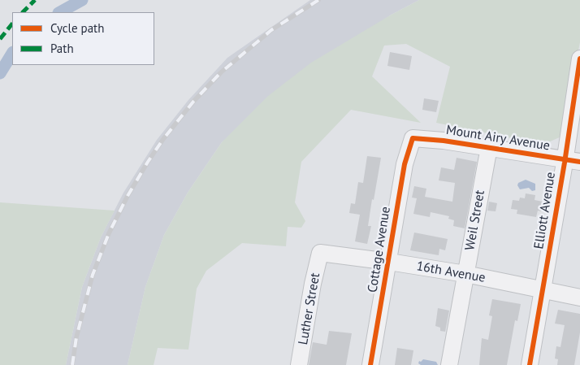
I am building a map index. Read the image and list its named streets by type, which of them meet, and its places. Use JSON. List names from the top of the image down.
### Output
{
  "streets": {
    "street": [
      "Mount Airy Avenue",
      "Elliott Avenue",
      "Weil Street",
      "Cottage Avenue",
      "16th Avenue",
      "Luther Street"
    ]
  },
  "crossings": [
    ["Mount Airy Avenue", "Elliott Avenue"],
    ["Mount Airy Avenue", "Weil Street"],
    ["Mount Airy Avenue", "Cottage Avenue"],
    ["Elliott Avenue", "16th Avenue"],
    ["Weil Street", "16th Avenue"],
    ["Cottage Avenue", "16th Avenue"],
    ["16th Avenue", "Luther Street"]
  ],
  "legend": ["Cycle path", "Path"]
}
